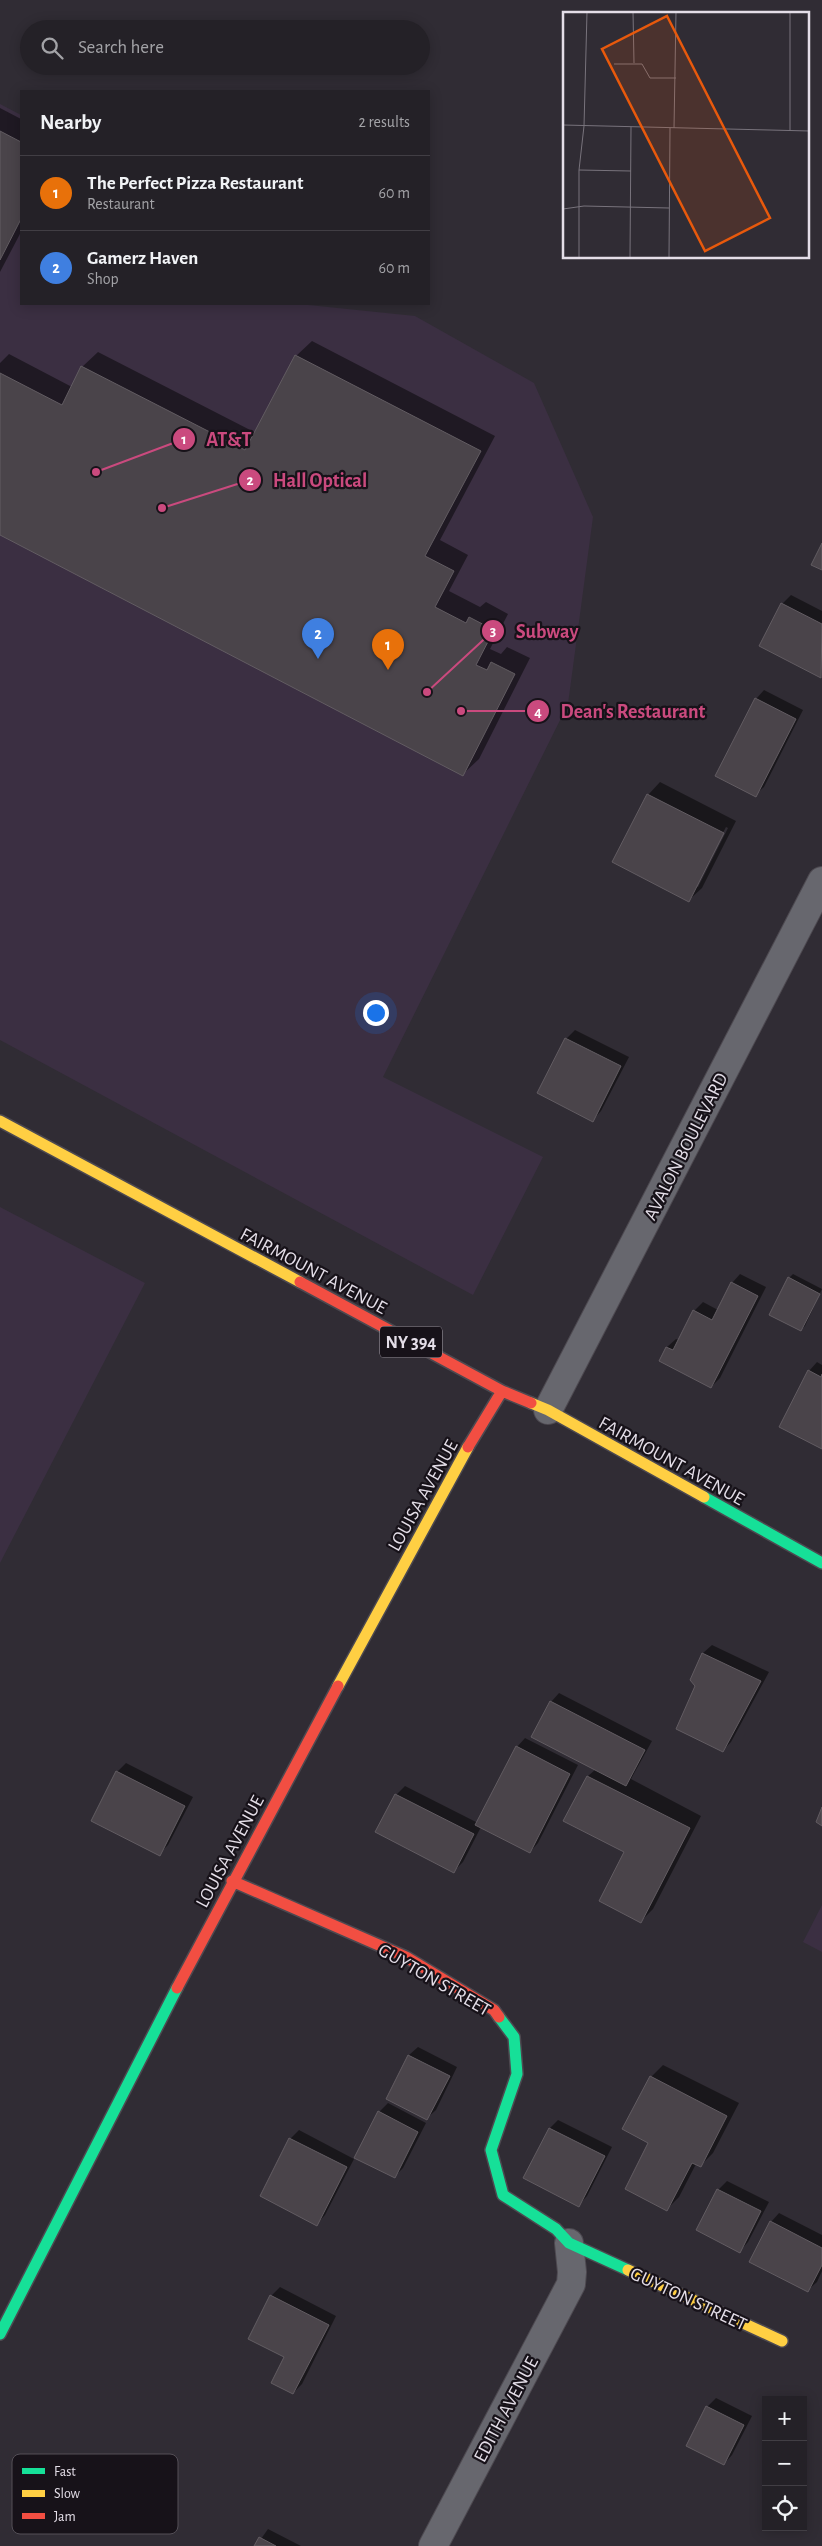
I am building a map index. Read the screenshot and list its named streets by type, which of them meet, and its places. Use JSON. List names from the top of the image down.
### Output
{
  "streets": {
    "street": [
      "AVALON BOULEVARD",
      "FAIRMOUNT AVENUE",
      "NY 394",
      "LOUISA AVENUE",
      "GUYTON STREET",
      "EDITH AVENUE"
    ]
  },
  "crossings": [
    ["AVALON BOULEVARD", "FAIRMOUNT AVENUE"],
    ["FAIRMOUNT AVENUE", "LOUISA AVENUE"],
    ["LOUISA AVENUE", "GUYTON STREET"],
    ["GUYTON STREET", "EDITH AVENUE"]
  ],
  "places": [
    "AT&T",
    "Hall Optical",
    "Subway",
    "Dean's Restaurant"
  ],
  "legend": ["Fast", "Slow", "Jam"],
  "page": {
    "search": "Search here",
    "heading": ["Nearby", "2 results"],
    "list": [
      {
        "mark": "1",
        "name": "The Perfect Pizza Restaurant",
        "note": "Restaurant",
        "value": "60 m"
      },
      {
        "mark": "2",
        "name": "Gamerz Haven",
        "note": "Shop",
        "value": "60 m"
      }
    ],
    "pins": ["2", "1"],
    "map_buttons": ["+", "−"]
  }
}
